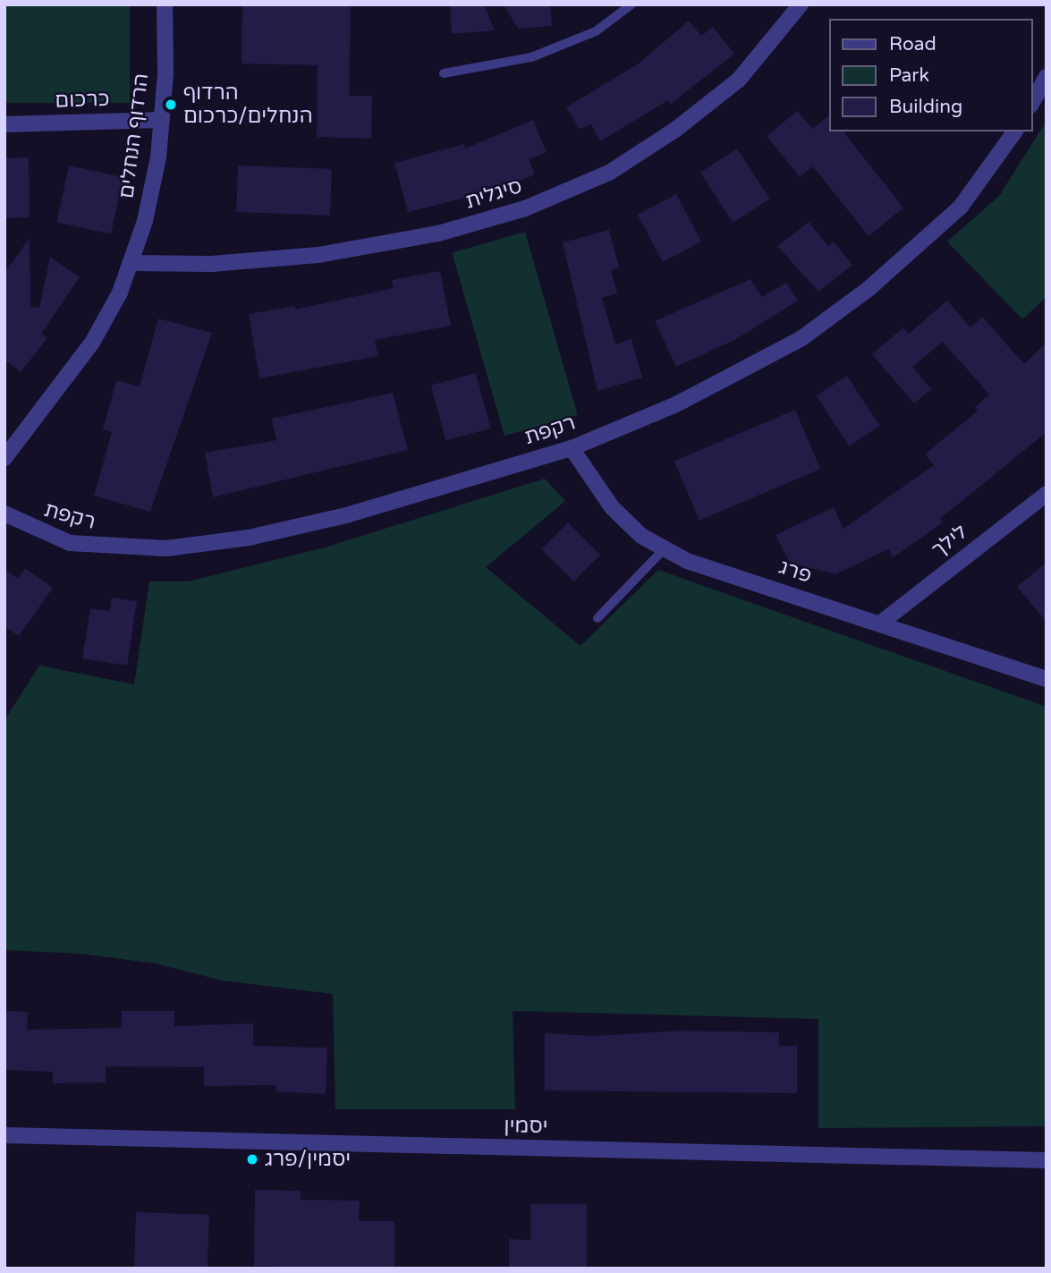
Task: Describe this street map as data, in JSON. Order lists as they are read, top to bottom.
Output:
{
  "streets": {
    "street": [
      "כרכום",
      "הרדוף הנחלים",
      "סיגלית",
      "רקפת",
      "לילך",
      "פרג",
      "יסמין"
    ]
  },
  "crossings": [
    ["כרכום", "הרדוף הנחלים"],
    ["הרדוף הנחלים", "סיגלית"],
    ["רקפת", "פרג"],
    ["לילך", "פרג"]
  ],
  "places": ["הרדוף הנחלים/כרכום", "יסמין/פרג"],
  "legend": ["Road", "Park", "Building"]
}
